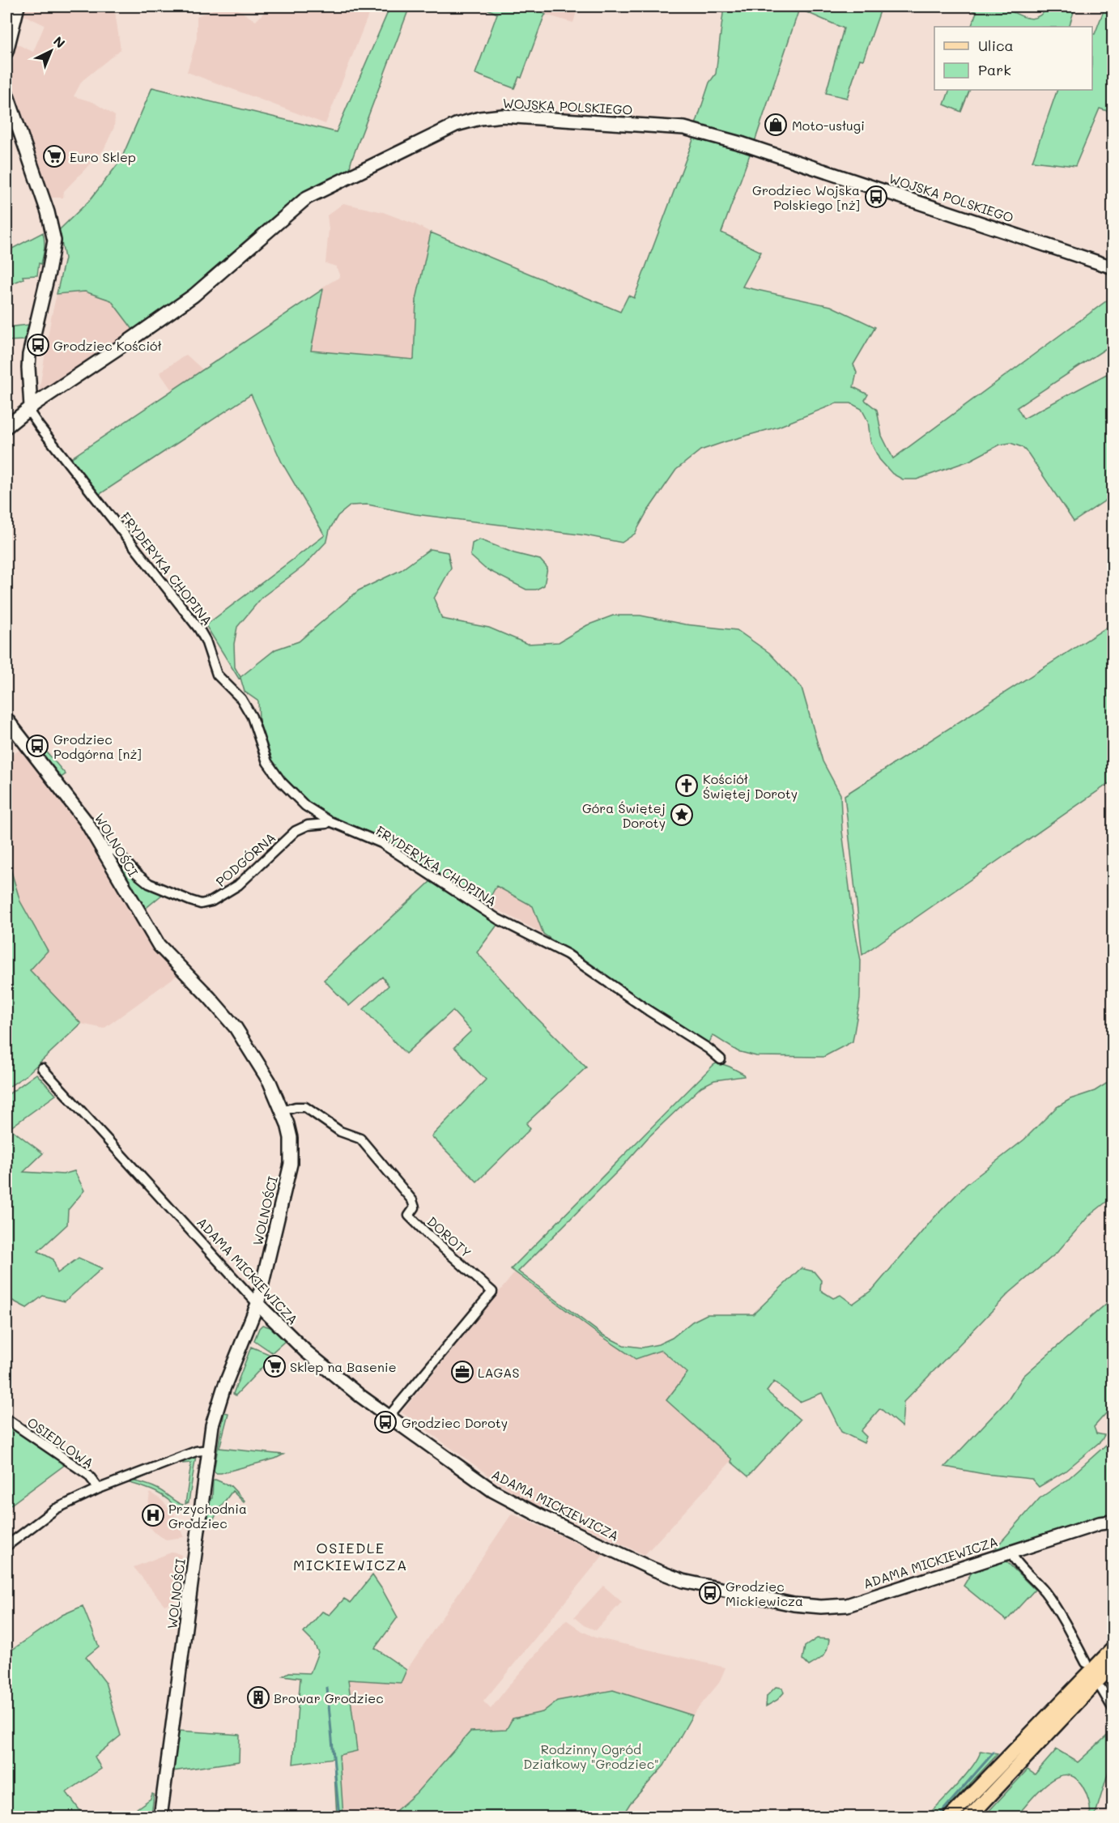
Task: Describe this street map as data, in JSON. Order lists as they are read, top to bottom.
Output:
{
  "streets": {
    "street": [
      "WOJSKA POLSKIEGO",
      "FRYDERYKA CHOPINA",
      "WOLNOŚCI",
      "PODGÓRNA",
      "DOROTY",
      "ADAMA MICKIEWICZA",
      "OSIEDLOWA"
    ]
  },
  "crossings": [
    ["WOJSKA POLSKIEGO", "FRYDERYKA CHOPINA"],
    ["FRYDERYKA CHOPINA", "PODGÓRNA"],
    ["WOLNOŚCI", "PODGÓRNA"],
    ["WOLNOŚCI", "DOROTY"],
    ["WOLNOŚCI", "ADAMA MICKIEWICZA"],
    ["DOROTY", "ADAMA MICKIEWICZA"]
  ],
  "districts": ["OSIEDLE MICKIEWICZA"],
  "parks": ["Rodzinny Ogród Działkowy \"Grodziec\""],
  "places": {
    "shop": ["Moto-usługi"],
    "supermarket": ["Euro Sklep", "Sklep na Basenie"],
    "bus stop": [
      "Grodziec Wojska Polskiego [nż]",
      "Grodziec Kościół",
      "Grodziec Podgórna [nż]",
      "Grodziec Doroty",
      "Grodziec Mickiewicza"
    ],
    "church": ["Kościół Świętej Doroty"],
    "place": ["Góra Świętej Doroty"],
    "office": ["LAGAS"],
    "hospital": ["Przychodnia Grodziec"],
    "building": ["Browar Grodziec"]
  },
  "legend": ["Ulica", "Park"],
  "north": "top right"
}
